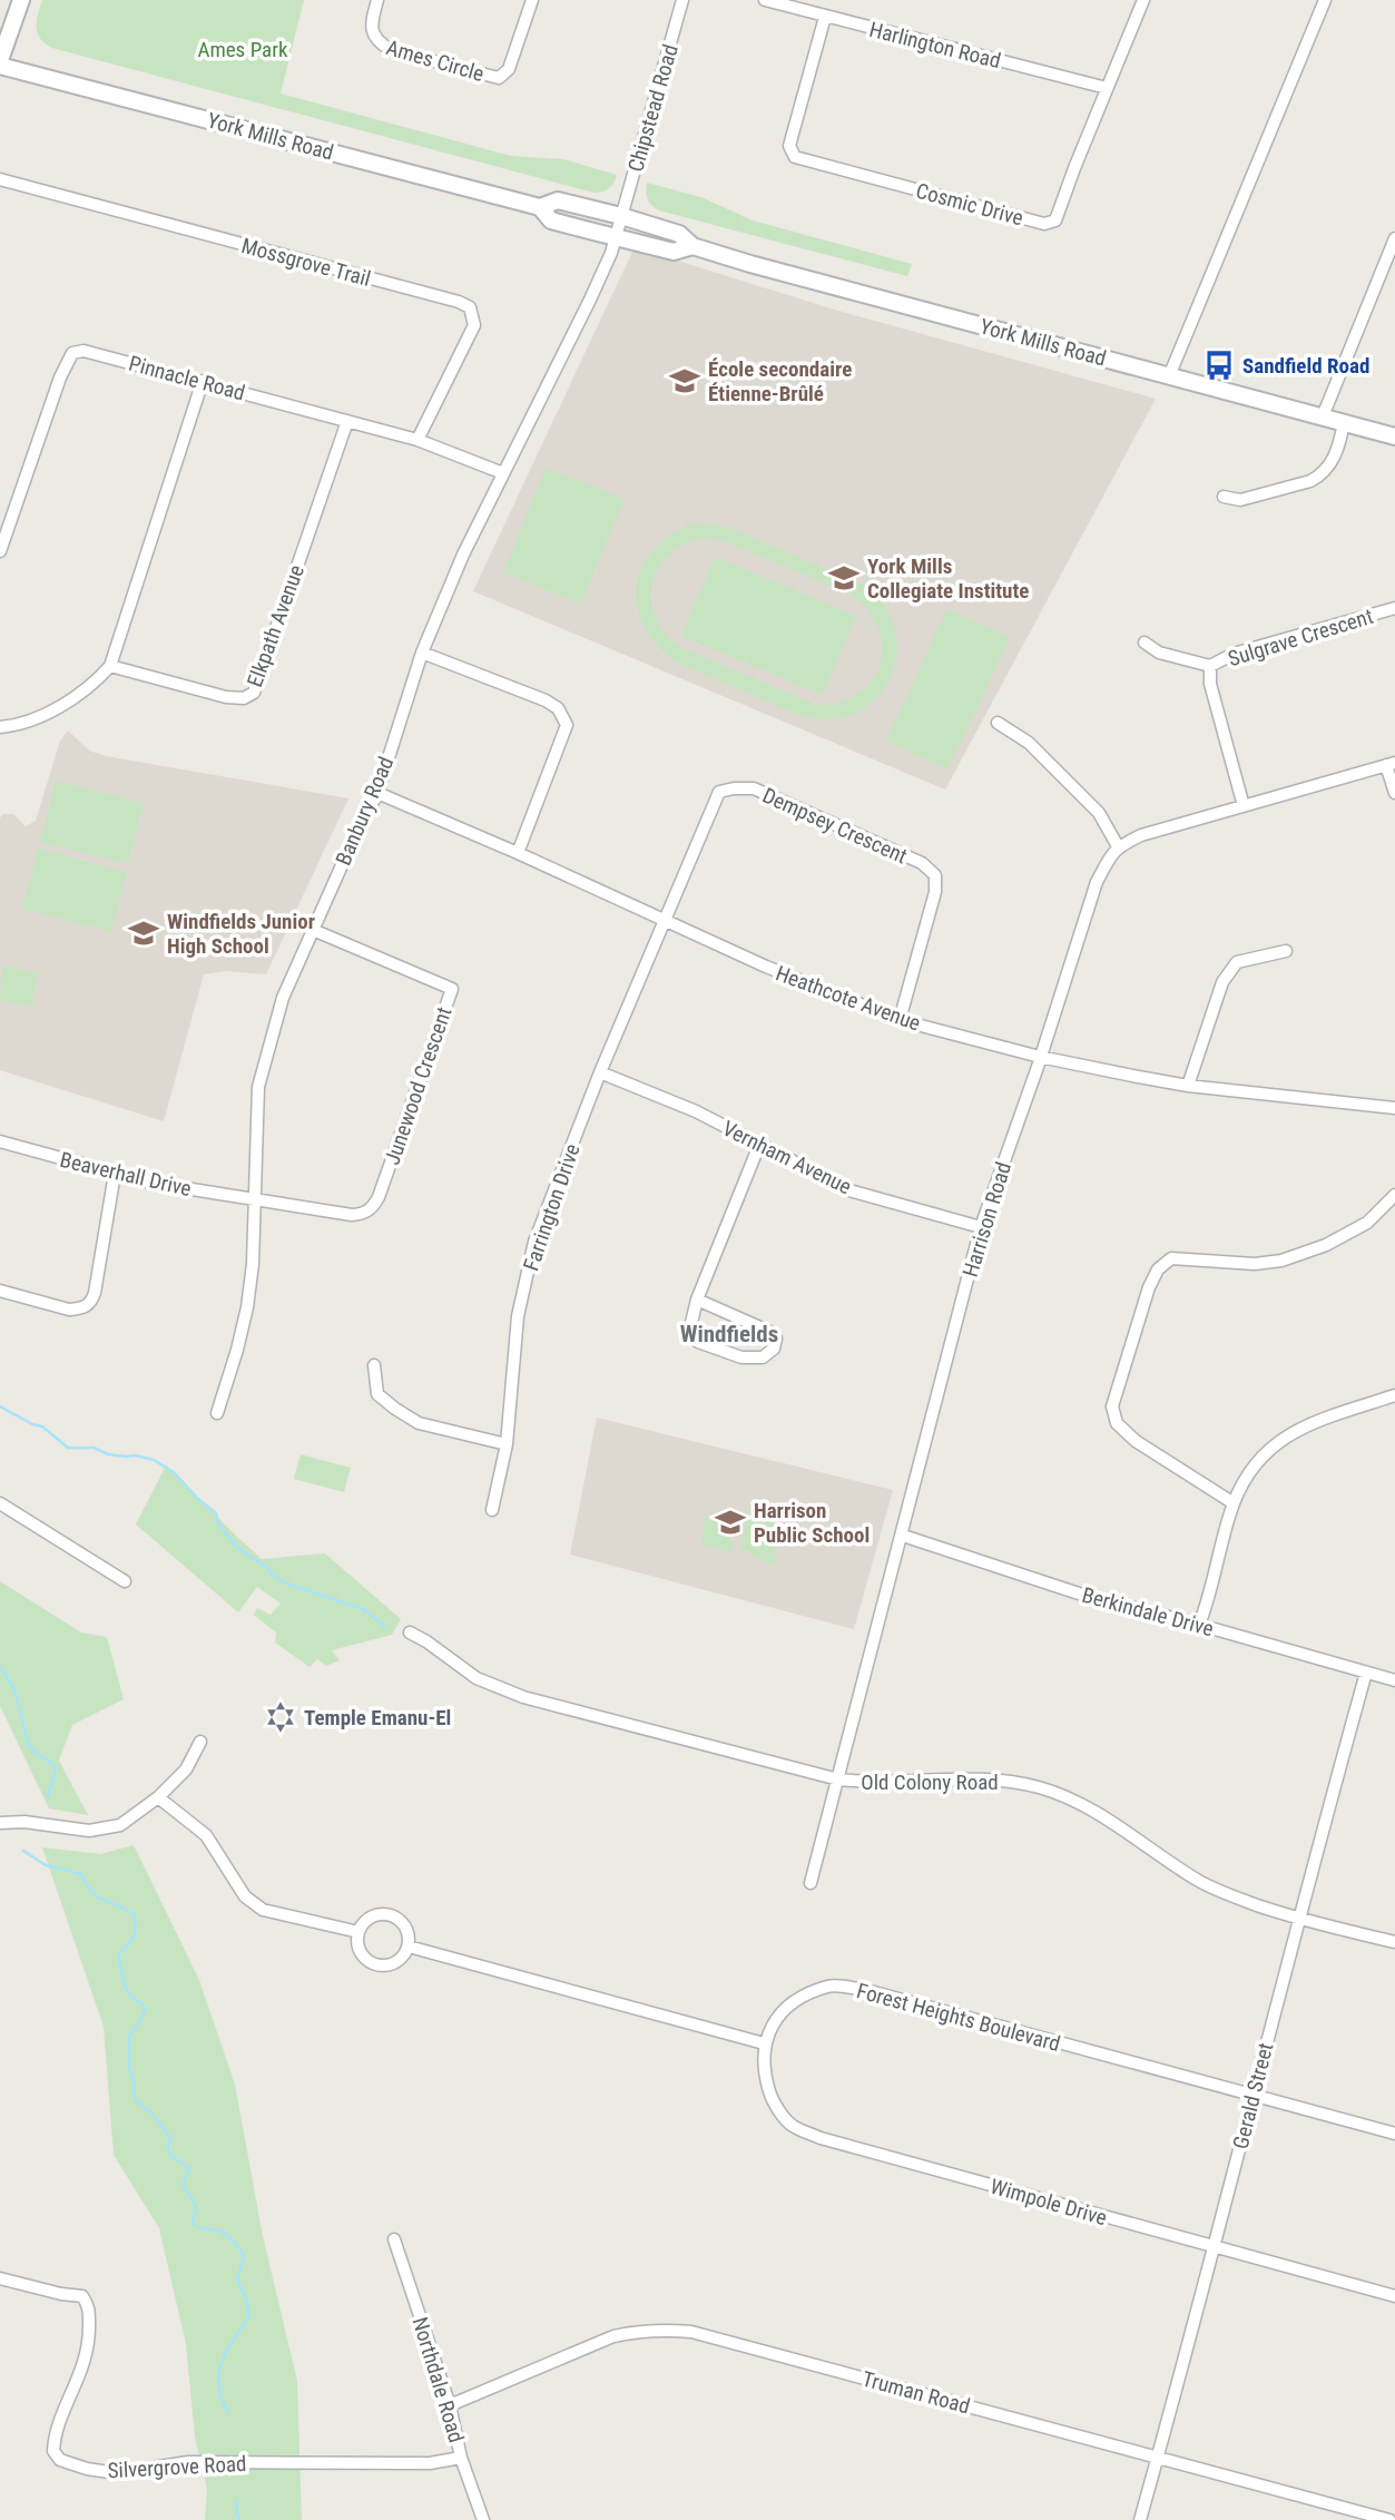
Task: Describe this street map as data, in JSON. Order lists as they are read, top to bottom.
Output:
{
  "streets": {
    "main road": ["York Mills Road"],
    "street": [
      "Harlington Road",
      "Ames Circle",
      "Chipstead Road",
      "Cosmic Drive",
      "Mossgrove Trail",
      "Pinnacle Road",
      "Elkpath Avenue",
      "Sulgrave Crescent",
      "Banbury Road",
      "Dempsey Crescent",
      "Heathcote Avenue",
      "Junewood Crescent",
      "Vernham Avenue",
      "Beaverhall Drive",
      "Farrington Drive",
      "Harrison Road",
      "Berkindale Drive",
      "Old Colony Road",
      "Forest Heights Boulevard",
      "Gerald Street",
      "Wimpole Drive",
      "Northdale Road",
      "Truman Road",
      "Silvergrove Road"
    ]
  },
  "crossings": [
    ["Harlington Road", "Cosmic Drive"],
    ["Chipstead Road", "York Mills Road"],
    ["Chipstead Road", "Banbury Road"],
    ["York Mills Road", "Banbury Road"],
    ["Mossgrove Trail", "Pinnacle Road"],
    ["Pinnacle Road", "Elkpath Avenue"],
    ["Pinnacle Road", "Banbury Road"],
    ["Banbury Road", "Heathcote Avenue"],
    ["Banbury Road", "Junewood Crescent"],
    ["Banbury Road", "Beaverhall Drive"],
    ["Dempsey Crescent", "Heathcote Avenue"],
    ["Dempsey Crescent", "Farrington Drive"],
    ["Heathcote Avenue", "Farrington Drive"],
    ["Heathcote Avenue", "Harrison Road"],
    ["Junewood Crescent", "Beaverhall Drive"],
    ["Vernham Avenue", "Farrington Drive"],
    ["Vernham Avenue", "Harrison Road"],
    ["Harrison Road", "Berkindale Drive"],
    ["Harrison Road", "Old Colony Road"],
    ["Berkindale Drive", "Gerald Street"],
    ["Old Colony Road", "Gerald Street"],
    ["Forest Heights Boulevard", "Gerald Street"],
    ["Forest Heights Boulevard", "Wimpole Drive"],
    ["Gerald Street", "Wimpole Drive"],
    ["Gerald Street", "Truman Road"],
    ["Northdale Road", "Truman Road"],
    ["Northdale Road", "Silvergrove Road"]
  ],
  "districts": ["Windfields"],
  "parks": ["Ames Park"],
  "places": {
    "bus stop": ["Sandfield Road"],
    "school or university": [
      "École secondaire Étienne-Brûlé",
      "York Mills Collegiate Institute",
      "Windfields Junior High School",
      "Harrison Public School"
    ],
    "synagogue": ["Temple Emanu-El"]
  }
}
